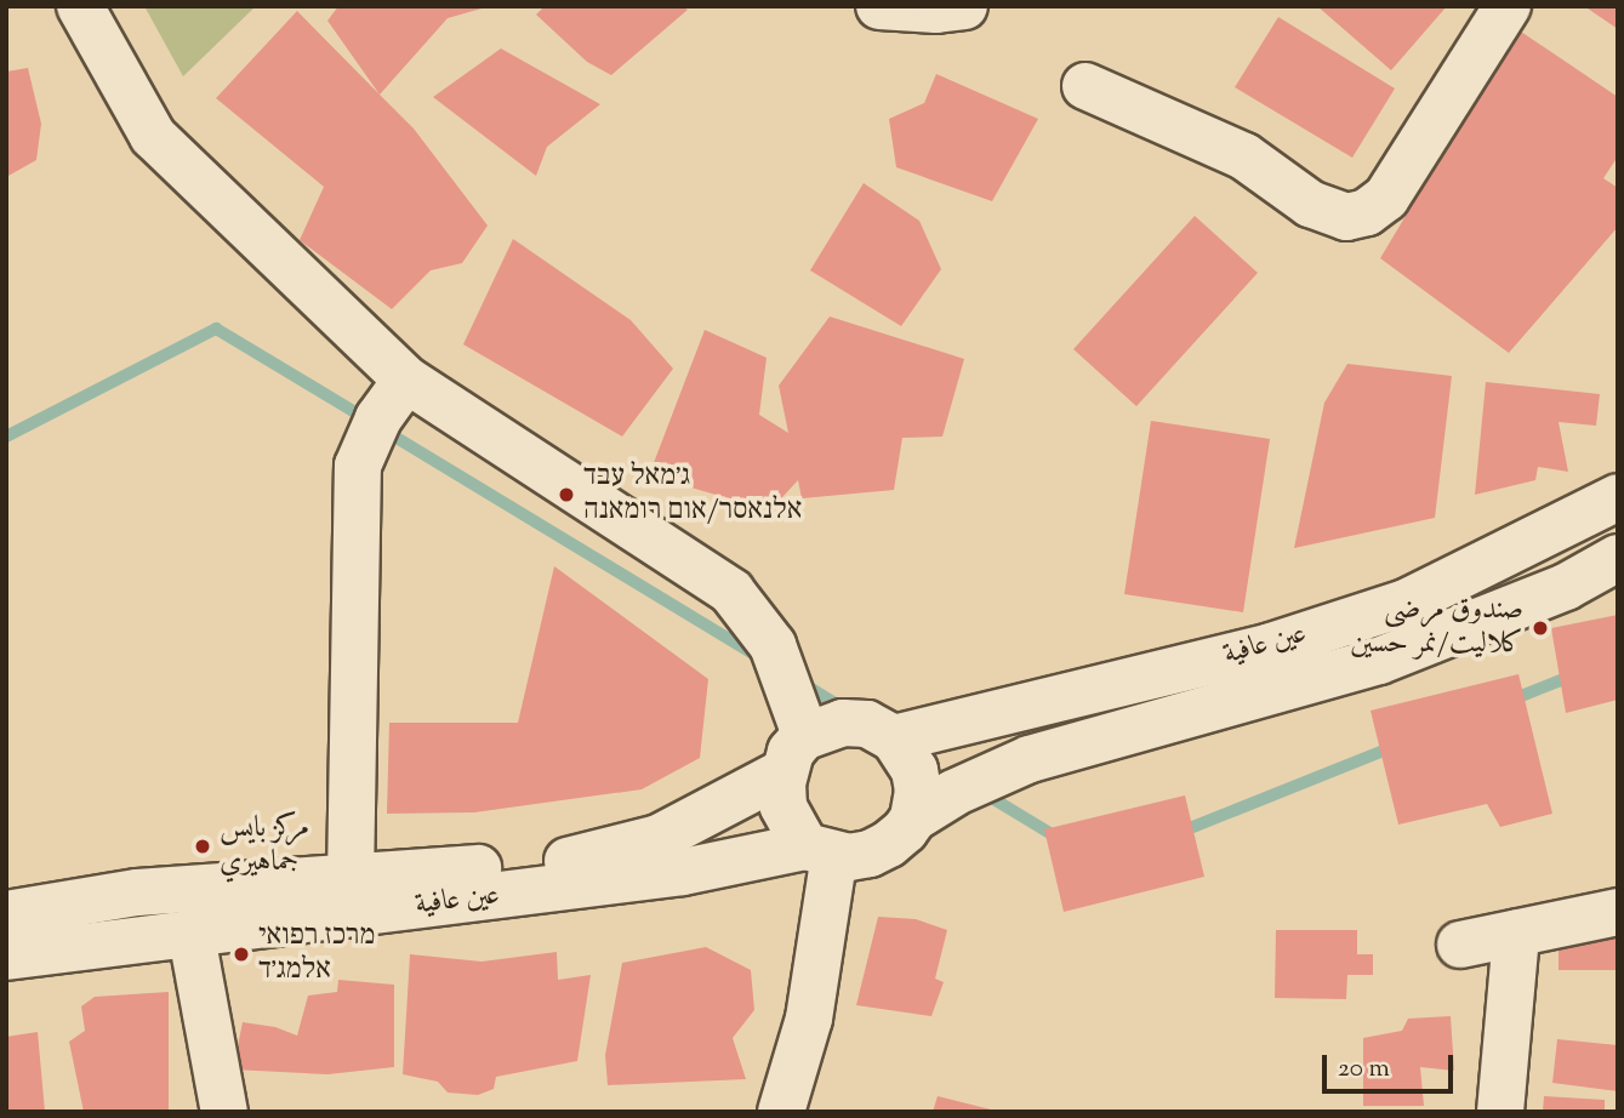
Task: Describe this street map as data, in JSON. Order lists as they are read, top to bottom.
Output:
{
  "streets": {
    "main road": ["عين عافية"]
  },
  "places": [
    "ג׳מאל עבד אלנאסר/אום רומאנה",
    "صندوق مرضى كلاليت/نمر حسين",
    "مركز بايس جماهيري",
    "מרכז רפואי אלמג׳ד"
  ],
  "scale_bar": "20 m"
}
